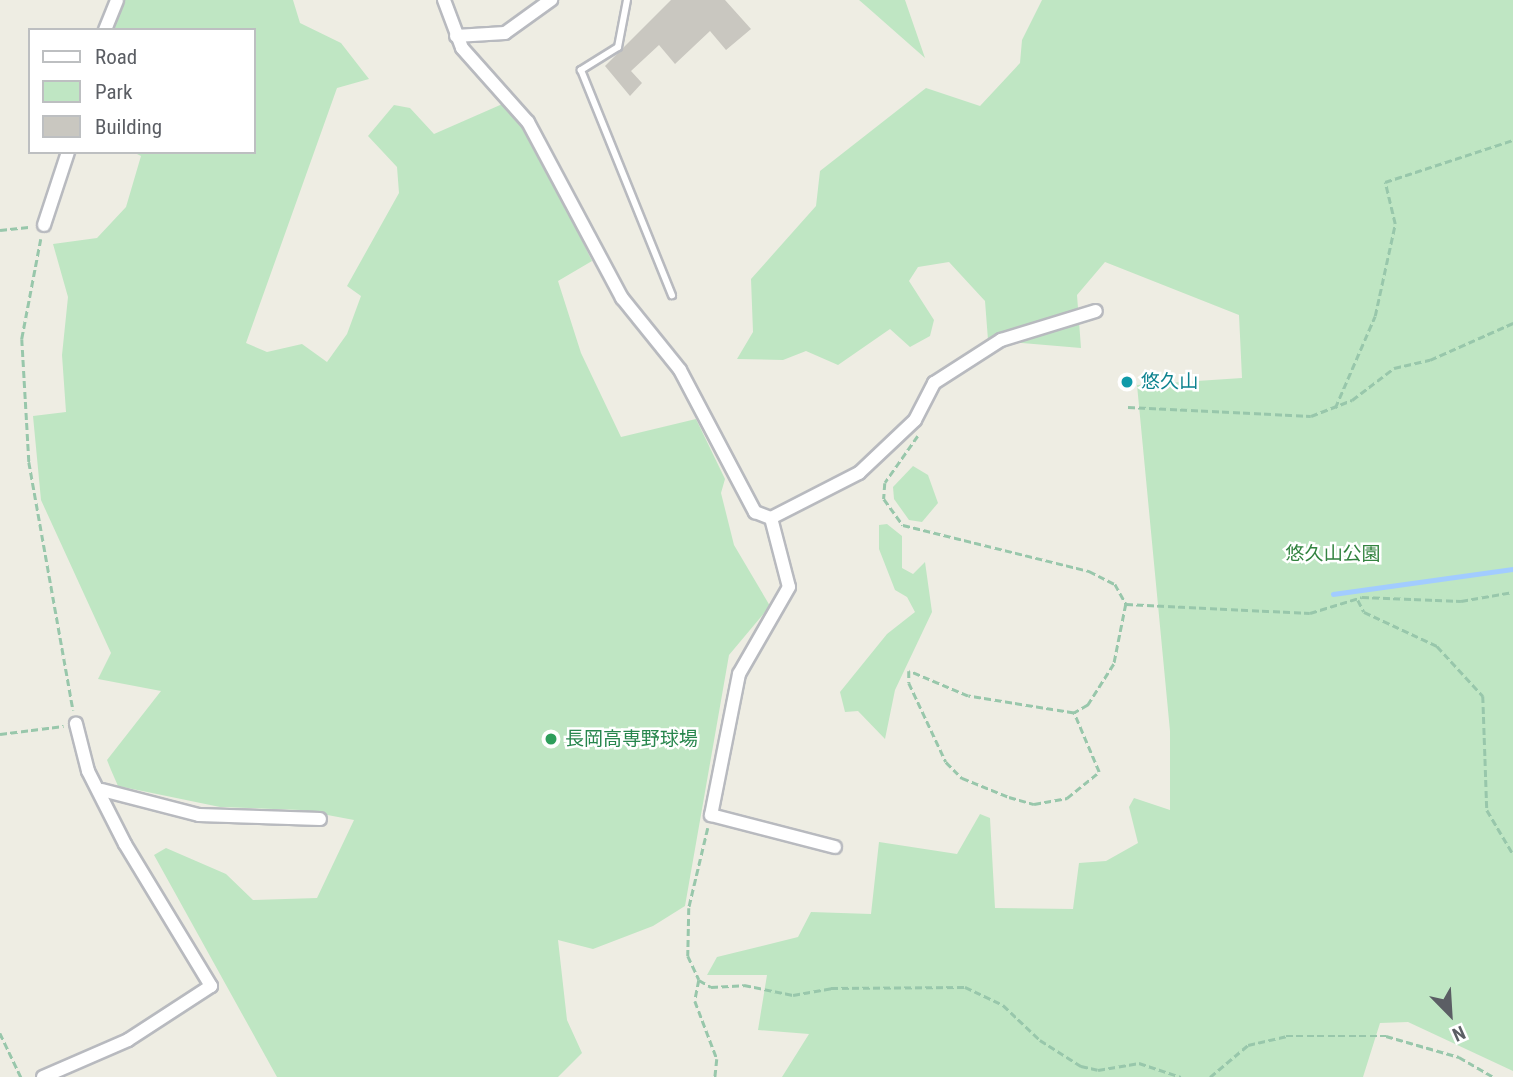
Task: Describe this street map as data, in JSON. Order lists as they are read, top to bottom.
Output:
{
  "parks": ["悠久山公園"],
  "places": ["悠久山", "長岡高専野球場"],
  "legend": ["Road", "Park", "Building"],
  "north": "bottom right"
}
